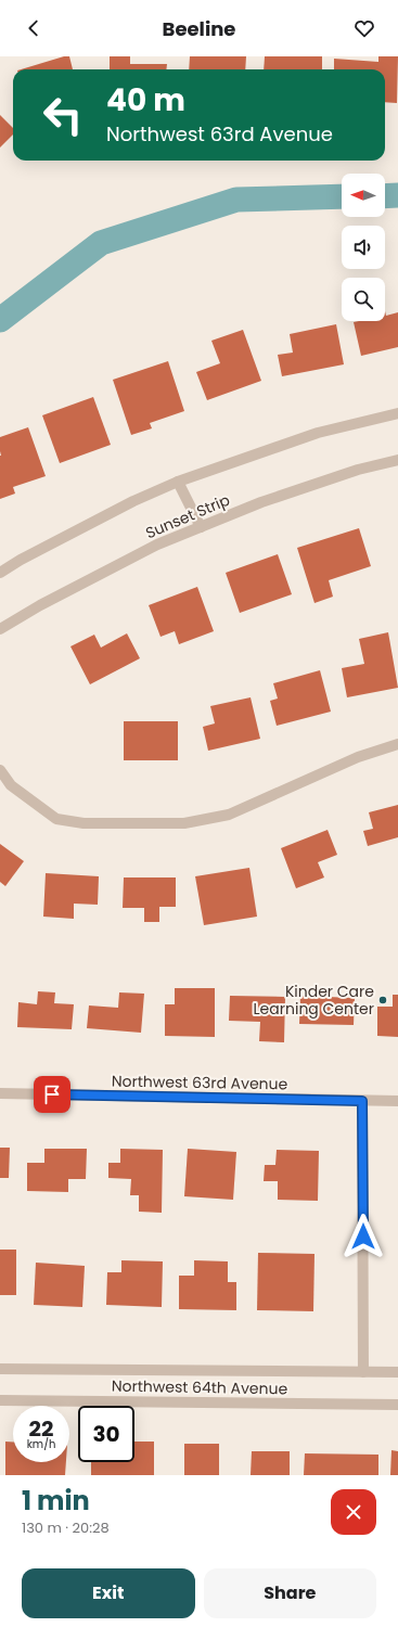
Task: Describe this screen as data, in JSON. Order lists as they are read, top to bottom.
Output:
{
  "streets": {
    "street": ["Sunset Strip", "Northwest 63rd Avenue", "Northwest 64th Avenue"]
  },
  "places": ["Kinder Care Learning Center"],
  "north": "left",
  "page": {
    "header": "Beeline",
    "turn": ["40 m", "Northwest 63rd Avenue"],
    "speed": "22 km/h",
    "limit": "30",
    "heading": ["1 min", "130 m · 20:28"],
    "buttons": ["Exit", "Share"]
  }
}
